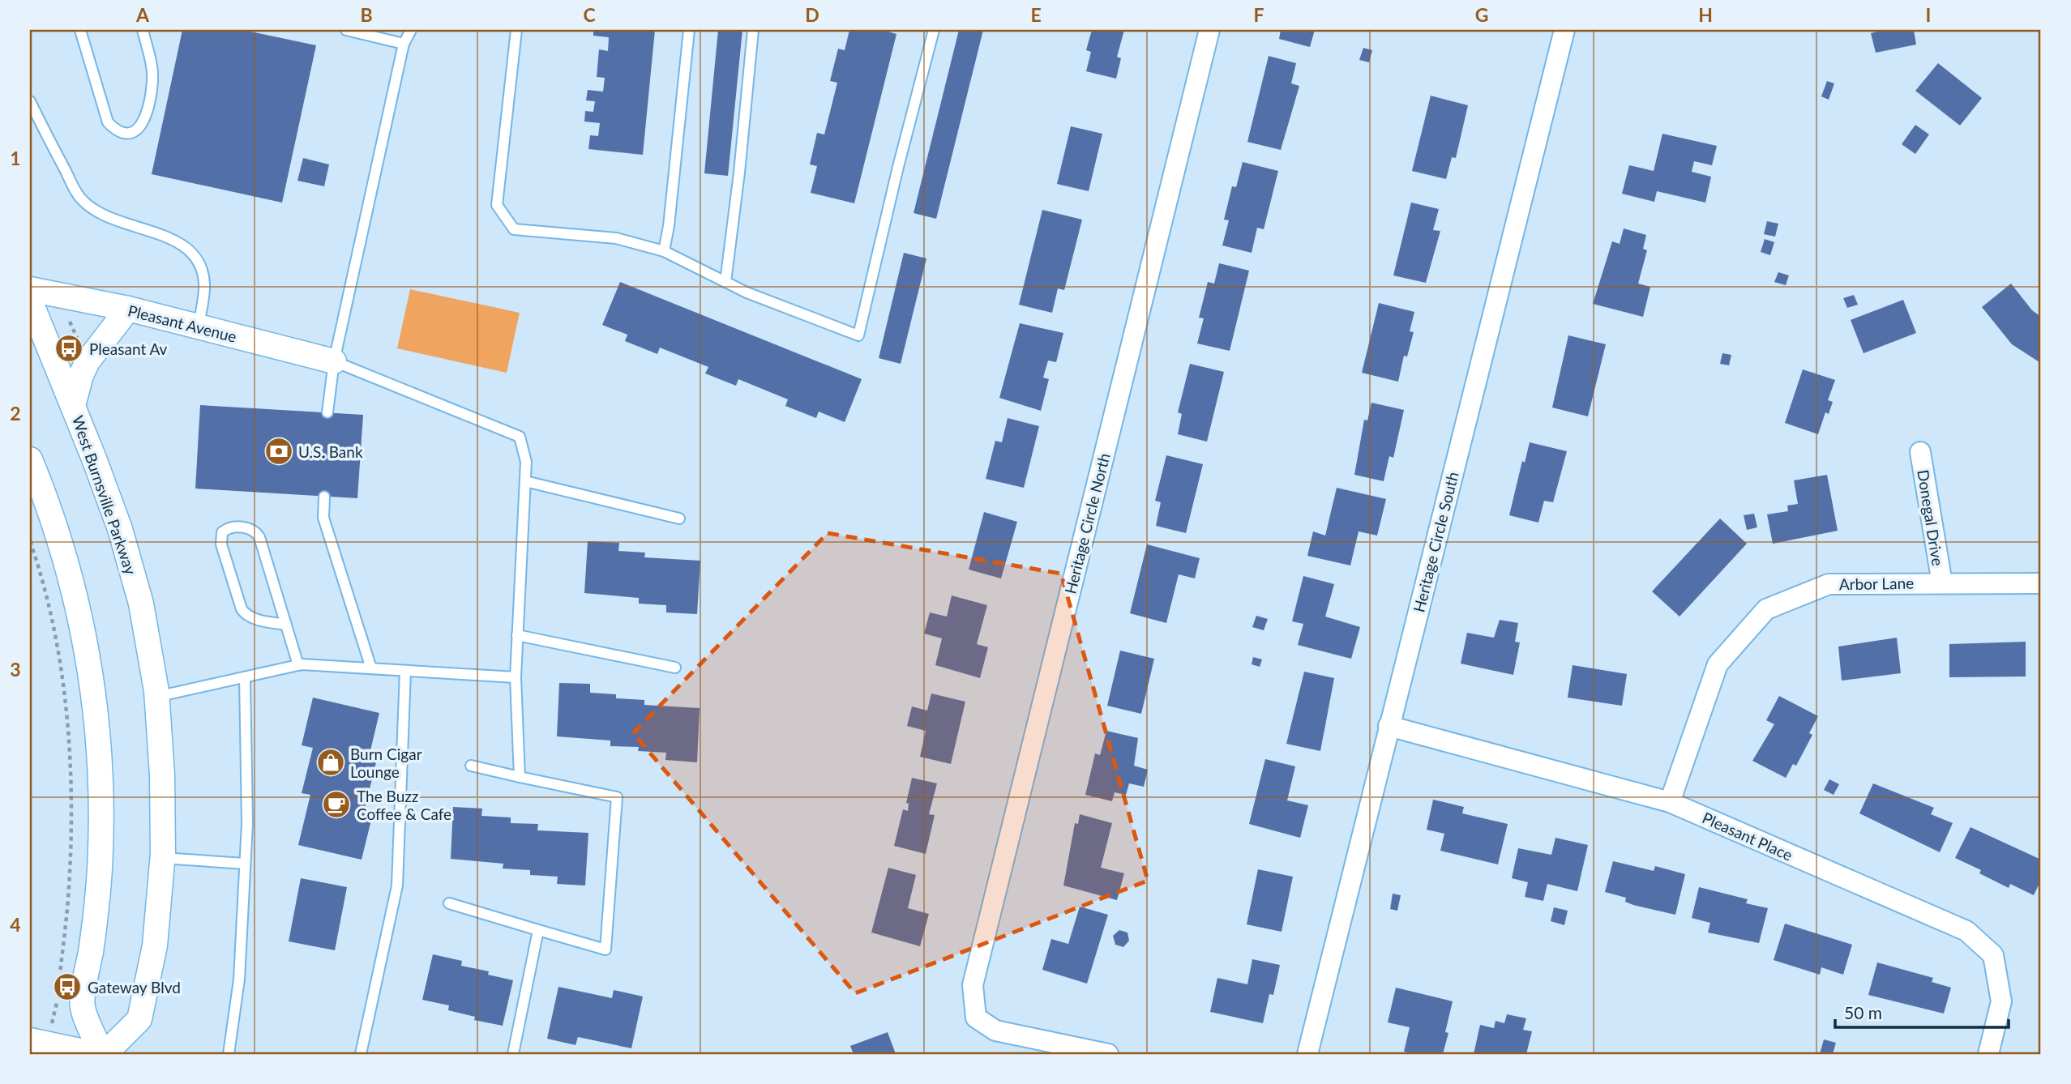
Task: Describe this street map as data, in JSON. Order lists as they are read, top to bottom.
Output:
{
  "streets": {
    "street": [
      "Pleasant Avenue",
      "West Burnsville Parkway",
      "Donegal Drive",
      "Heritage Circle North",
      "Heritage Circle South",
      "Arbor Lane",
      "Pleasant Place"
    ]
  },
  "crossings": [
    ["Donegal Drive", "Arbor Lane"],
    ["Heritage Circle South", "Pleasant Place"],
    ["Arbor Lane", "Pleasant Place"]
  ],
  "places": {
    "bus stop": ["Pleasant Av", "Gateway Blvd"],
    "bank": ["U.S. Bank"],
    "shop": ["Burn Cigar Lounge"],
    "cafe": ["The Buzz Coffee & Cafe"]
  },
  "scale_bar": "50 m",
  "grid": {
    "columns": [
      "A",
      "B",
      "C",
      "D",
      "E",
      "F",
      "G",
      "H",
      "I"
    ],
    "rows": [
      "1",
      "2",
      "3",
      "4"
    ]
  }
}
